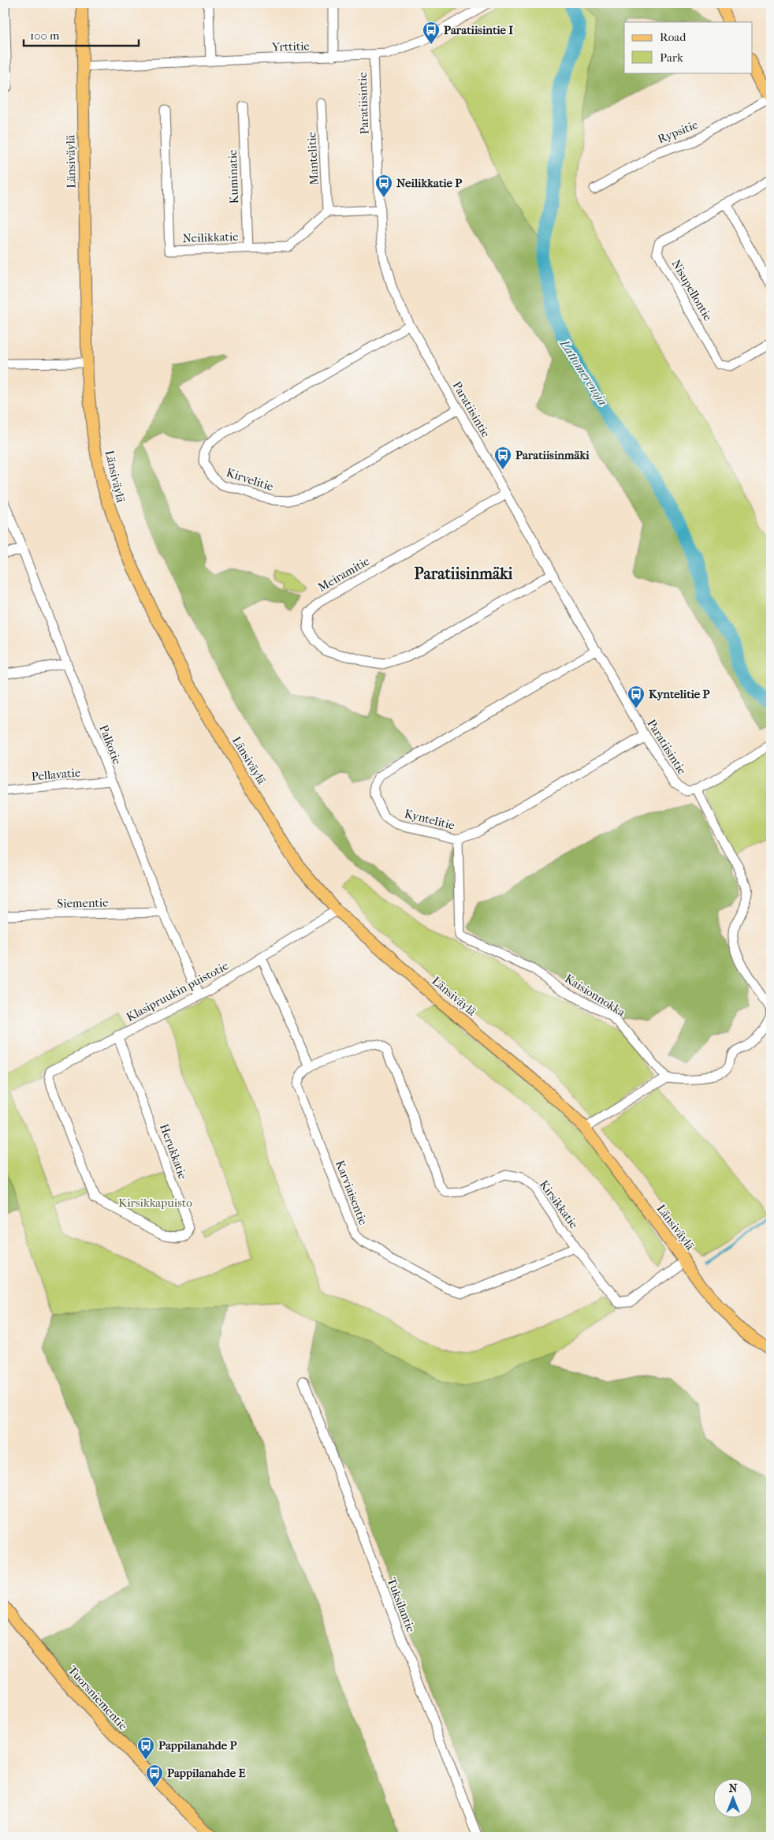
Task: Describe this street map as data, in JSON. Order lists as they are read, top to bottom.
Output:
{
  "streets": {
    "main road": ["Länsiväylä", "Tuorsniementie"],
    "street": [
      "Yrttitie",
      "Paratiisintie",
      "Rypsitie",
      "Mantelitie",
      "Kuminatie",
      "Neilikkatie",
      "Nisupellontie",
      "Kirvelitie",
      "Meiramitie",
      "Palkotie",
      "Pellavatie",
      "Kyntelitie",
      "Siementie",
      "Klasipruukin puistotie",
      "Kaisionnokka",
      "Herukkatie",
      "Karviaisentie",
      "Kirsikkatie",
      "Tuksilantie"
    ]
  },
  "crossings": [
    ["Yrttitie", "Paratiisintie"],
    ["Yrttitie", "Länsiväylä"],
    ["Paratiisintie", "Kirvelitie"],
    ["Paratiisintie", "Meiramitie"],
    ["Paratiisintie", "Kyntelitie"],
    ["Mantelitie", "Neilikkatie"],
    ["Länsiväylä", "Klasipruukin puistotie"],
    ["Länsiväylä", "Kirsikkatie"],
    ["Kuminatie", "Neilikkatie"],
    ["Palkotie", "Pellavatie"],
    ["Palkotie", "Siementie"],
    ["Palkotie", "Klasipruukin puistotie"],
    ["Kyntelitie", "Kaisionnokka"],
    ["Klasipruukin puistotie", "Herukkatie"],
    ["Karviaisentie", "Kirsikkatie"]
  ],
  "districts": ["Paratiisinmäki"],
  "water": ["Lattomerenoja"],
  "parks": ["Kirsikkapuisto"],
  "places": {
    "bus stop": [
      "Paratiisintie I",
      "Neilikkatie P",
      "Paratiisinmäki",
      "Kyntelitie P",
      "Pappilanahde P",
      "Pappilanahde E"
    ]
  },
  "legend": ["Road", "Park"],
  "scale_bar": "100 m",
  "north": "top"
}
